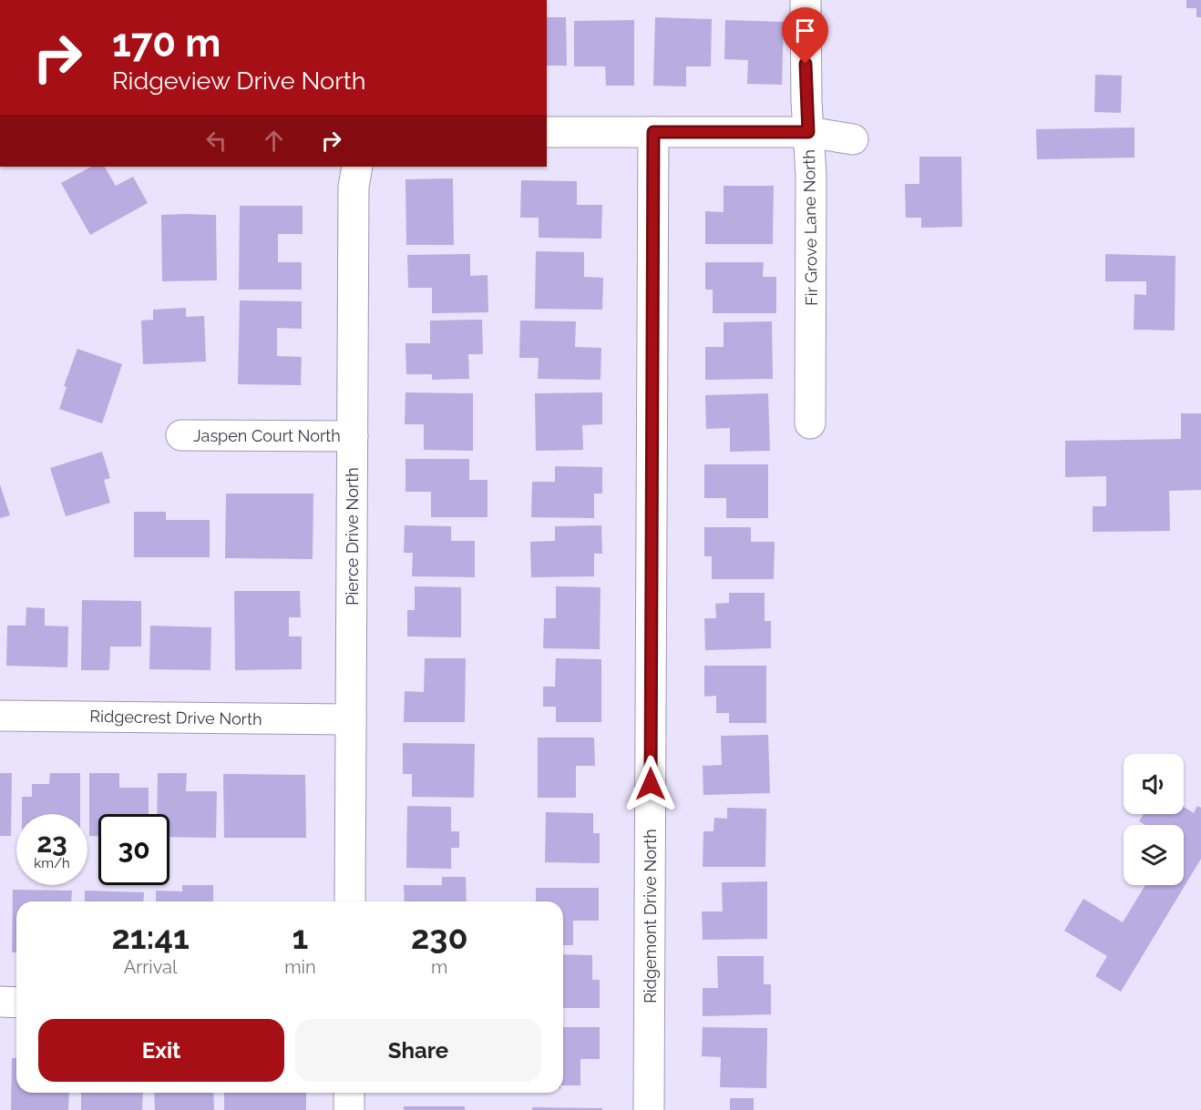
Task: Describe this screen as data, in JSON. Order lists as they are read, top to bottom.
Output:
{
  "streets": {
    "street": [
      "Fir Grove Lane North",
      "Jaspen Court North",
      "Pierce Drive North",
      "Ridgecrest Drive North",
      "Ridgemont Drive North"
    ]
  },
  "crossings": [
    ["Jaspen Court North", "Pierce Drive North"],
    ["Pierce Drive North", "Ridgecrest Drive North"]
  ],
  "page": {
    "turn": ["170 m", "Ridgeview Drive North"],
    "speed": "23 km/h",
    "limit": "30",
    "eta": [
      "21:41",
      "Arrival",
      "1",
      "min",
      "230",
      "m"
    ],
    "buttons": ["Exit", "Share"]
  }
}
